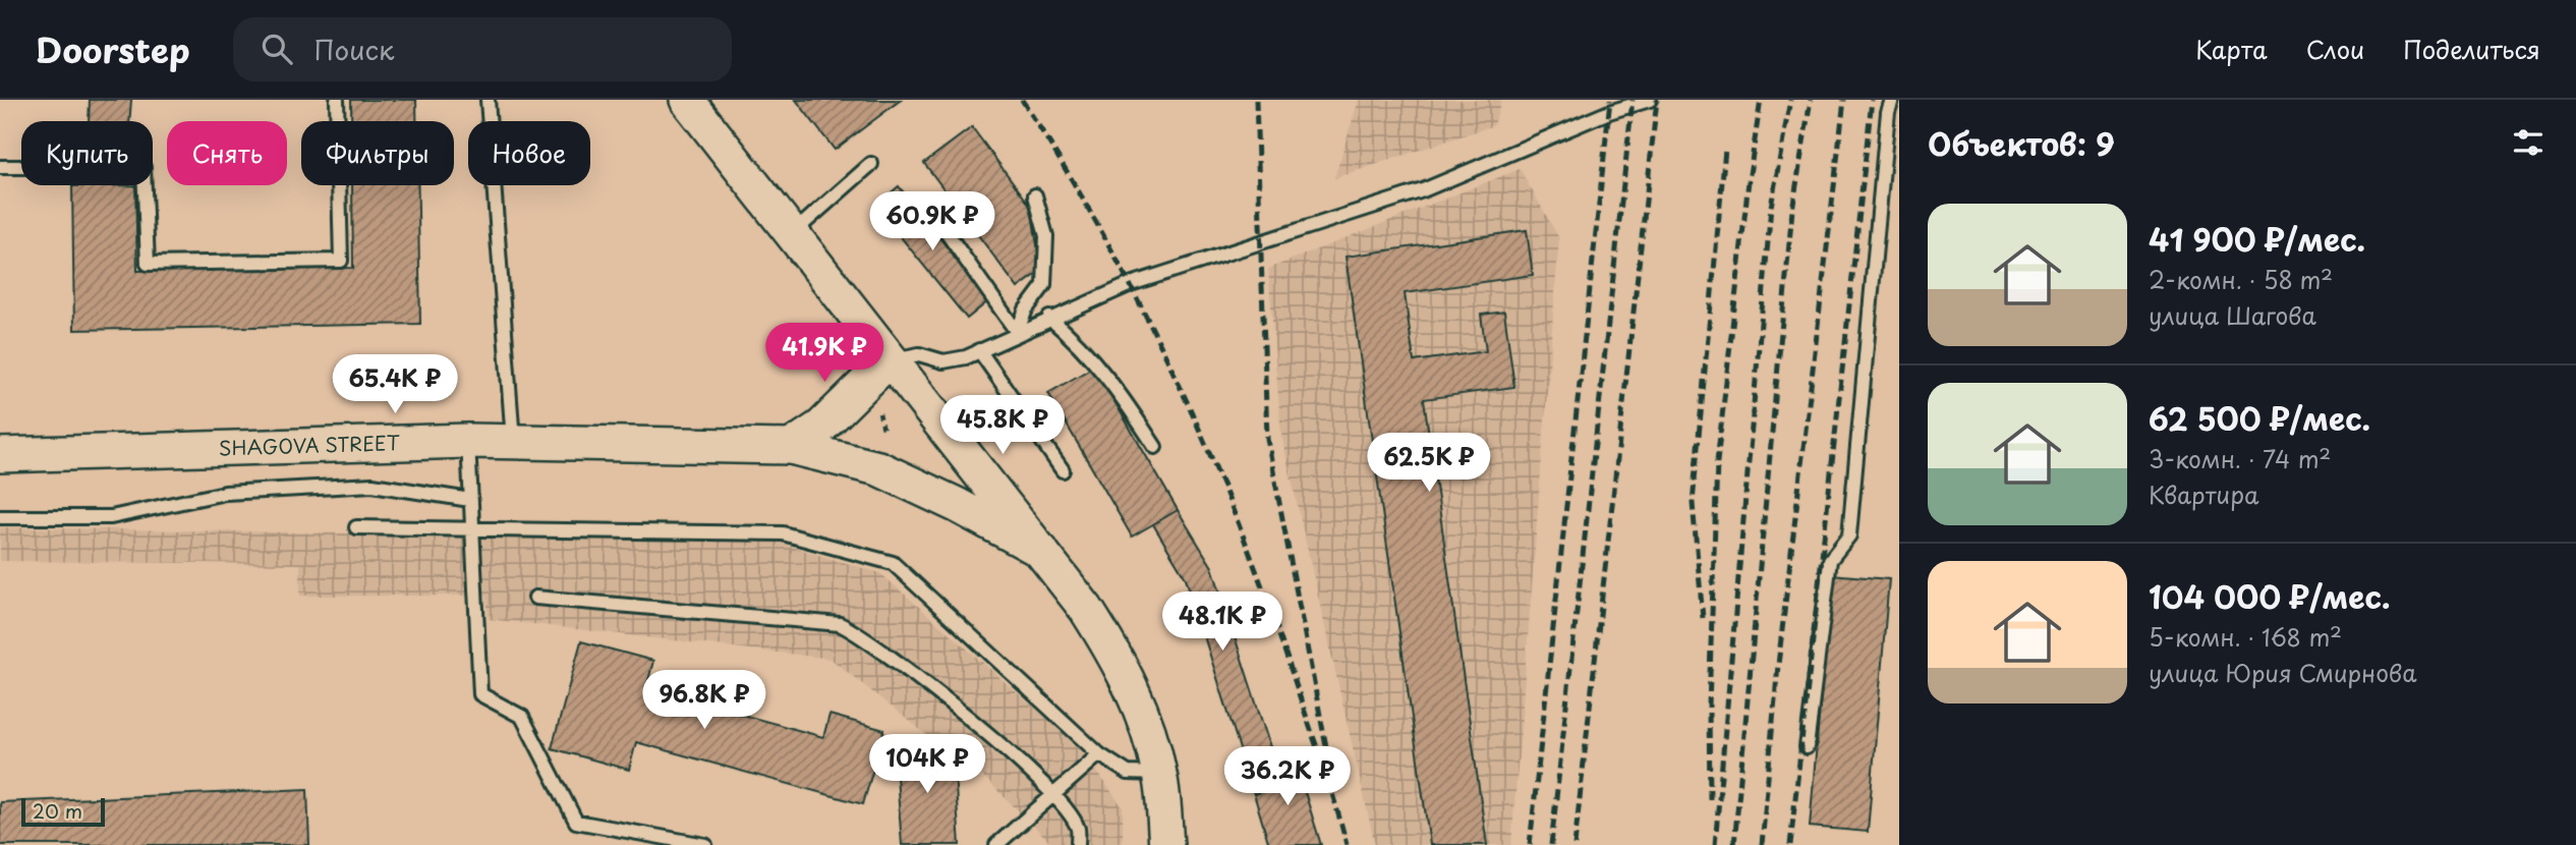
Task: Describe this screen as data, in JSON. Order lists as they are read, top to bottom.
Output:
{
  "streets": {
    "main road": ["SHAGOVA STREET"]
  },
  "scale_bar": "20 m",
  "page": {
    "header": "Doorstep",
    "search": "Поиск",
    "nav": ["Карта", "Слои", "Поделиться"],
    "heading": "Объектов: 9",
    "chip": [
      "Купить",
      "Снять",
      "Фильтры",
      "Новое"
    ],
    "list": [
      {
        "name": "41 900 ₽/мес.",
        "note": "2-комн. · 58 m² · улица Шагова"
      },
      {
        "name": "62 500 ₽/мес.",
        "note": "3-комн. · 74 m² · Квартира"
      },
      {
        "name": "104 000 ₽/мес.",
        "note": "5-комн. · 168 m² · улица Юрия Смирнова"
      }
    ],
    "price": [
      "60.9K ₽",
      "41.9K ₽",
      "65.4K ₽",
      "45.8K ₽",
      "62.5K ₽",
      "48.1K ₽",
      "96.8K ₽",
      "104K ₽",
      "36.2K ₽"
    ],
    "scale": "20 m"
  }
}
